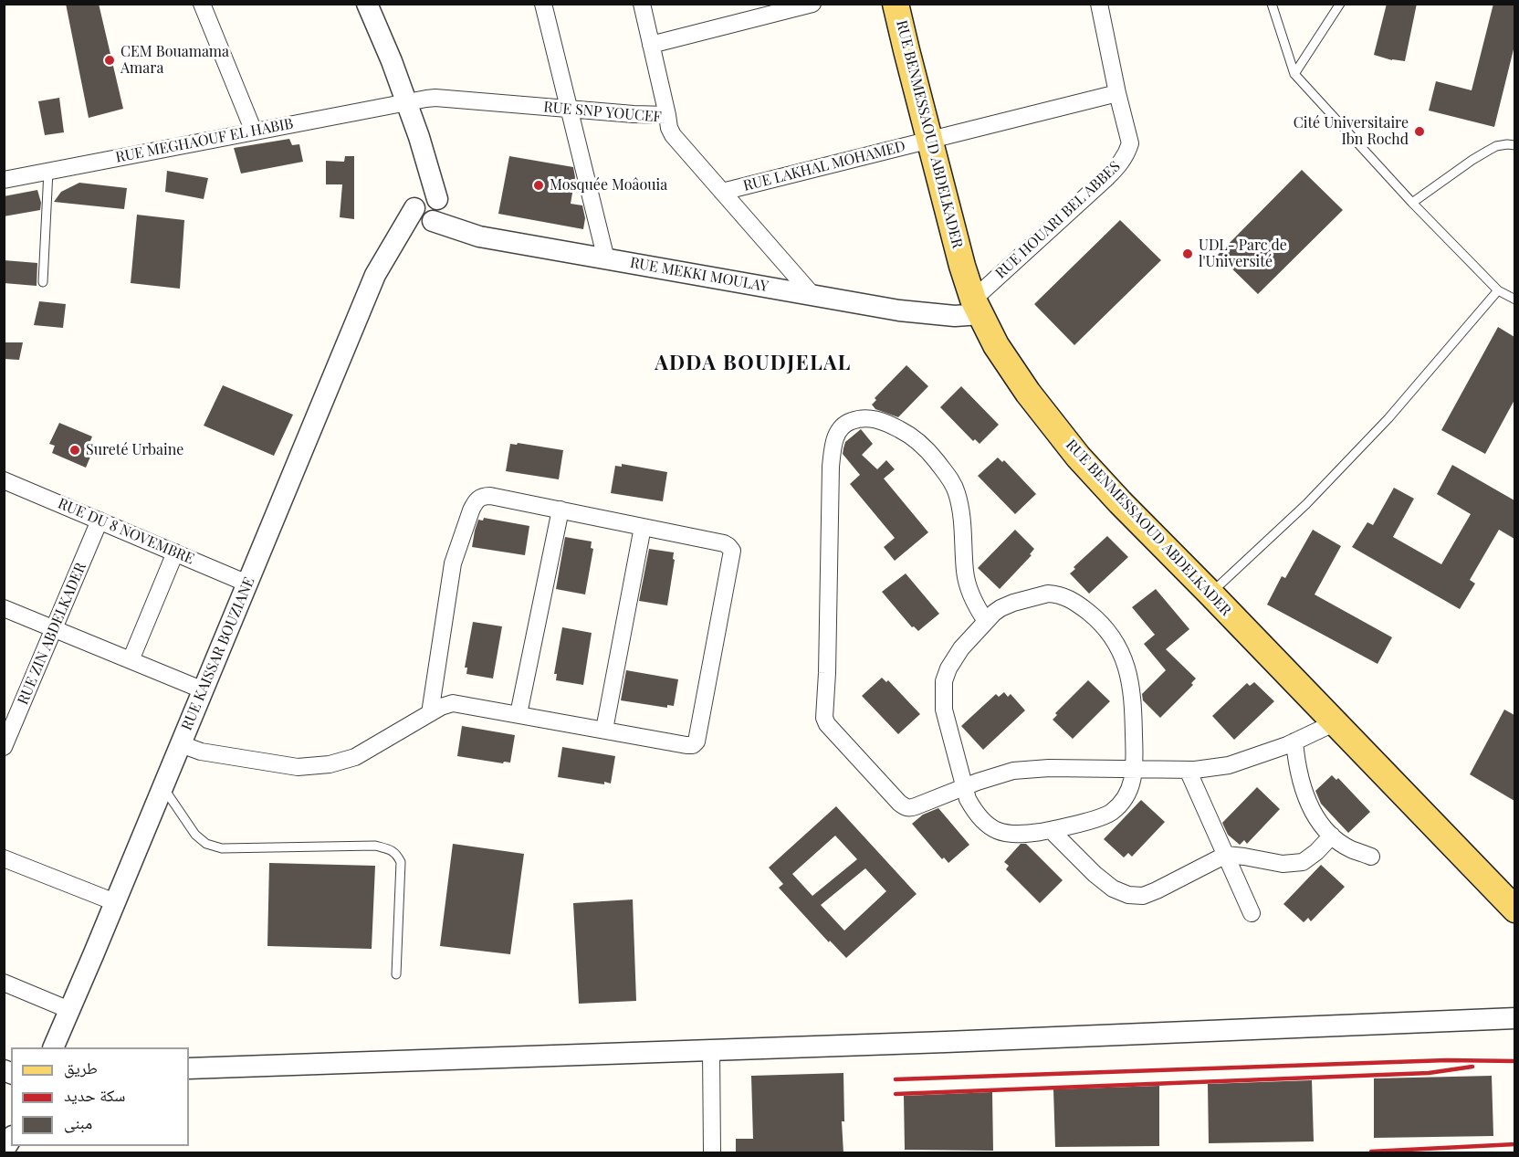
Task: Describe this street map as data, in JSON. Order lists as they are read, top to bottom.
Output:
{
  "streets": {
    "main road": ["RUE BENMESSAOUD ABDELKADER"],
    "street": [
      "RUE SNP YOUCEF",
      "RUE MEGHAOUF EL HABIB",
      "RUE LAKHAL MOHAMED",
      "RUE HOUARI BEL ABBES",
      "RUE MEKKI MOULAY",
      "RUE DU 8 NOVEMBRE",
      "RUE ZIN ABDELKADER",
      "RUE KAISSAR BOUZIANE"
    ]
  },
  "crossings": [
    ["RUE SNP YOUCEF", "RUE MEGHAOUF EL HABIB"],
    ["RUE SNP YOUCEF", "RUE LAKHAL MOHAMED"],
    ["RUE SNP YOUCEF", "RUE MEKKI MOULAY"],
    ["RUE BENMESSAOUD ABDELKADER", "RUE LAKHAL MOHAMED"],
    ["RUE BENMESSAOUD ABDELKADER", "RUE HOUARI BEL ABBES"],
    ["RUE BENMESSAOUD ABDELKADER", "RUE MEKKI MOULAY"],
    ["RUE LAKHAL MOHAMED", "RUE HOUARI BEL ABBES"],
    ["RUE HOUARI BEL ABBES", "RUE MEKKI MOULAY"],
    ["RUE MEKKI MOULAY", "RUE KAISSAR BOUZIANE"],
    ["RUE DU 8 NOVEMBRE", "RUE ZIN ABDELKADER"],
    ["RUE DU 8 NOVEMBRE", "RUE KAISSAR BOUZIANE"]
  ],
  "districts": ["ADDA BOUDJELAL"],
  "places": [
    "CEM Bouamama Amara",
    "Cité Universitaire Ibn Rochd",
    "Mosquée Moâouia",
    "UDL- Parc de l'Université",
    "Sureté Urbaine"
  ],
  "legend": ["طريق", "سكة حديد", "مبنى"]
}
